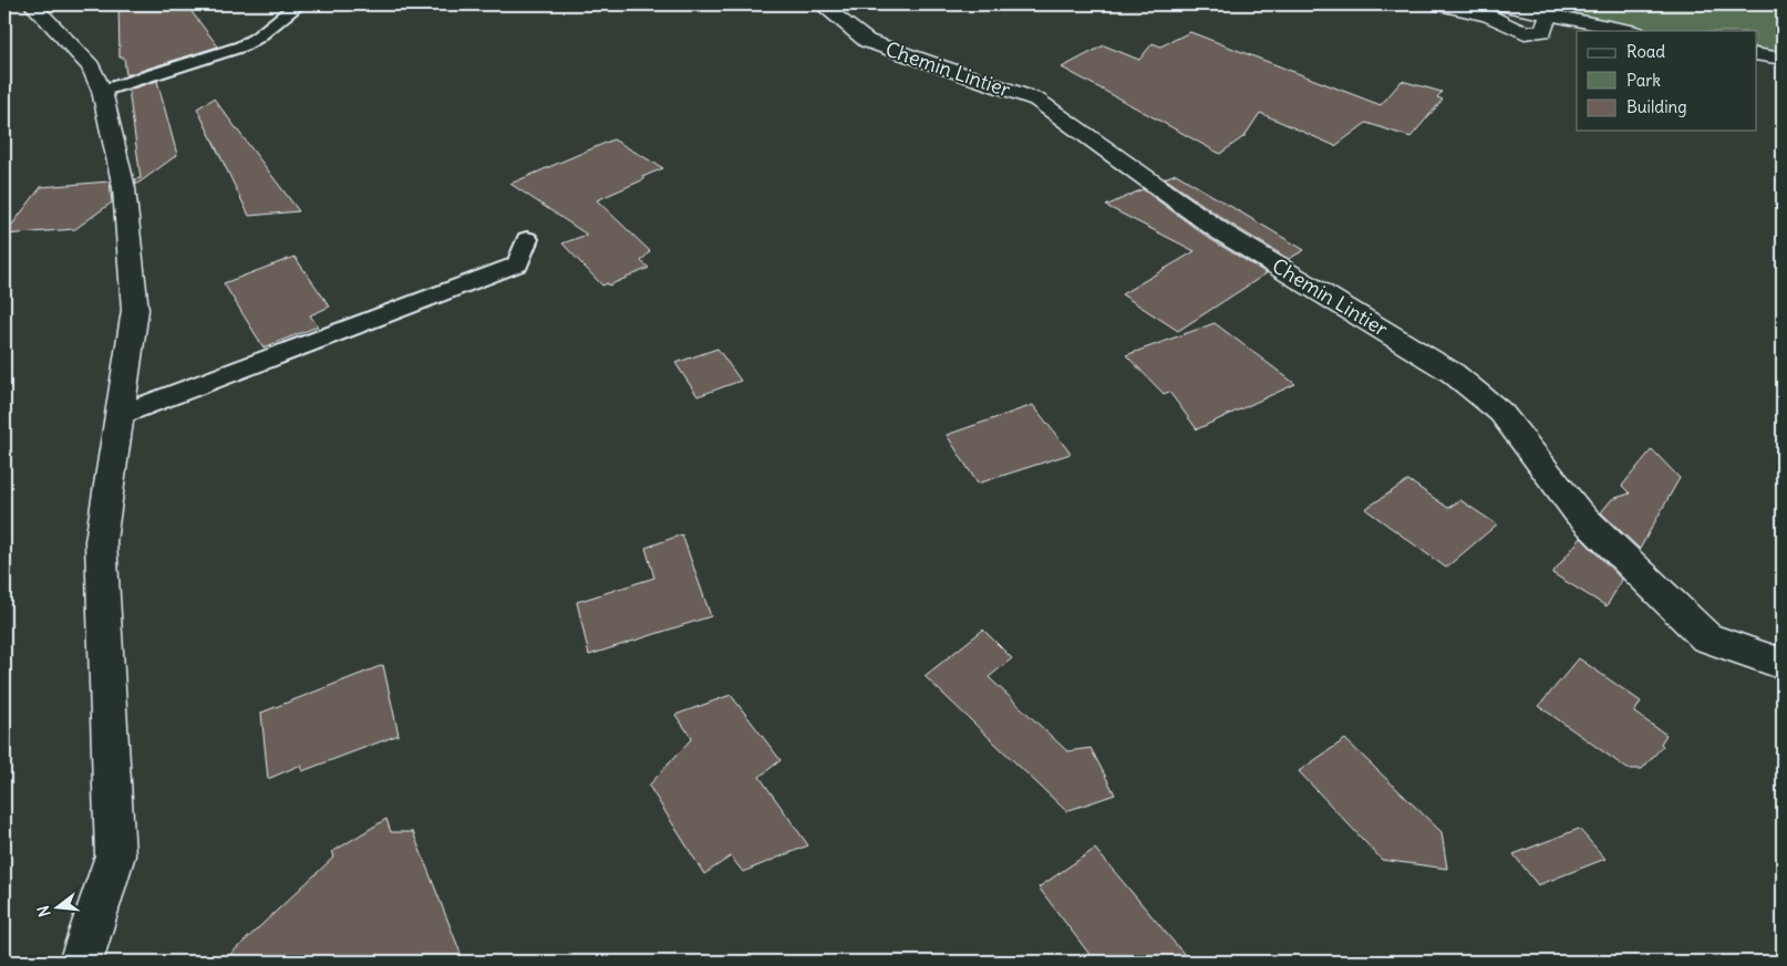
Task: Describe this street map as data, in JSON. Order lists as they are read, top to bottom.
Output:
{
  "streets": {
    "street": ["Chemin Lintier"]
  },
  "legend": ["Road", "Park", "Building"],
  "north": "left"
}
